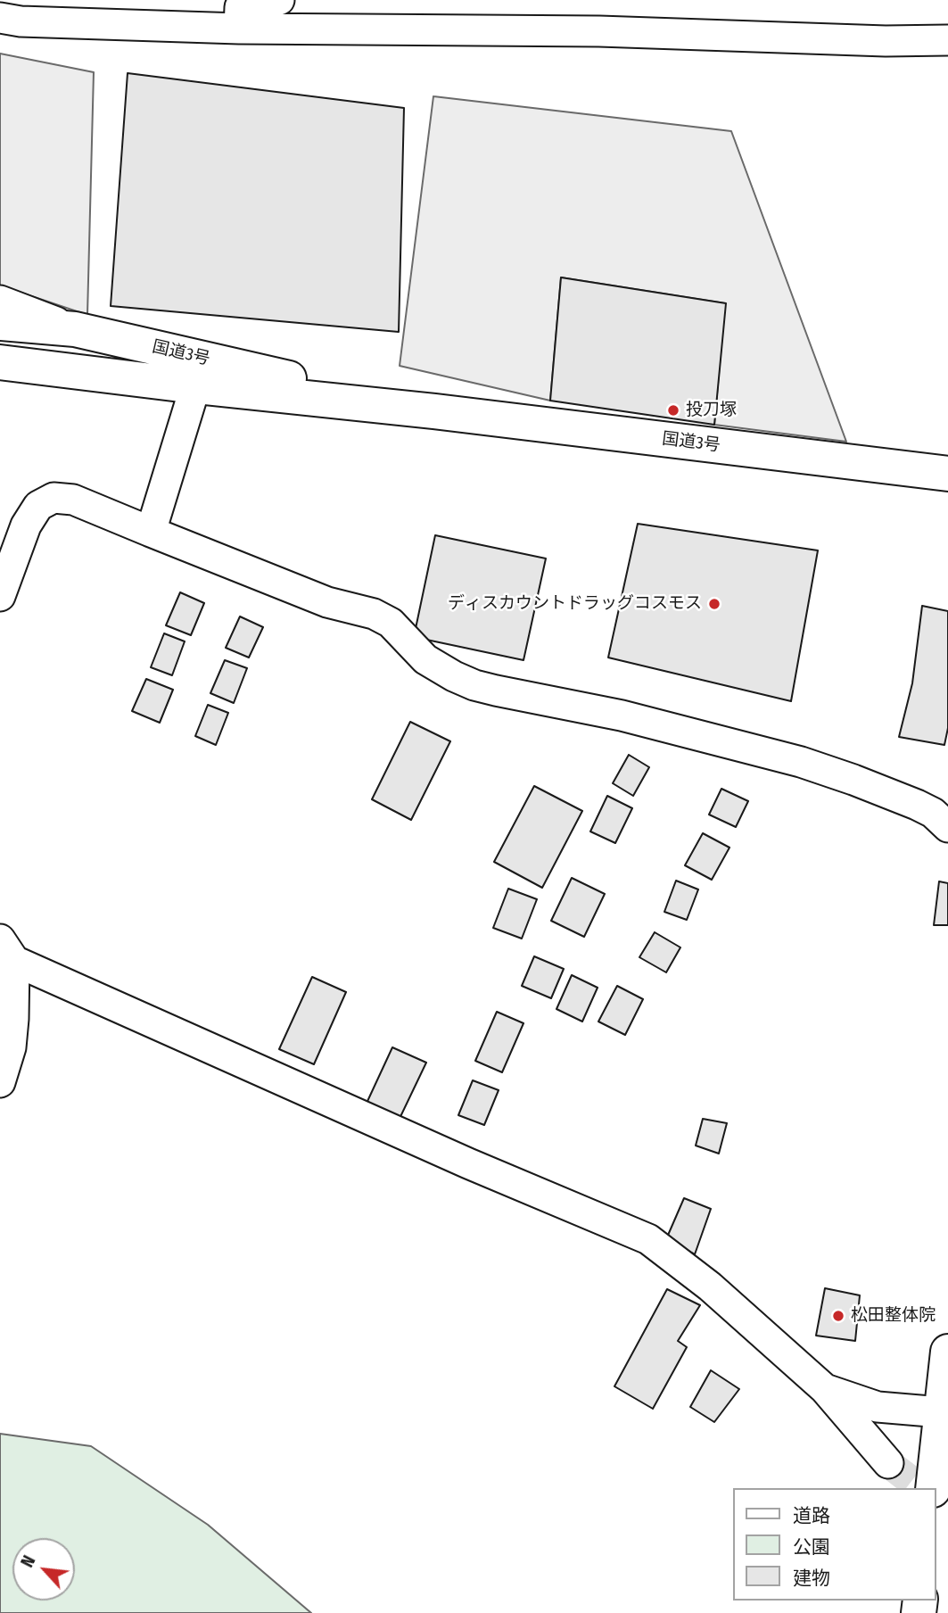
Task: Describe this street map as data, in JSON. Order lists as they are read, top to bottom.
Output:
{
  "streets": {
    "main road": ["国道3号"]
  },
  "places": ["投刀塚", "ディスカウントドラッグコスモス", "松田整体院"],
  "legend": ["道路", "公園", "建物"],
  "north": "top left"
}
